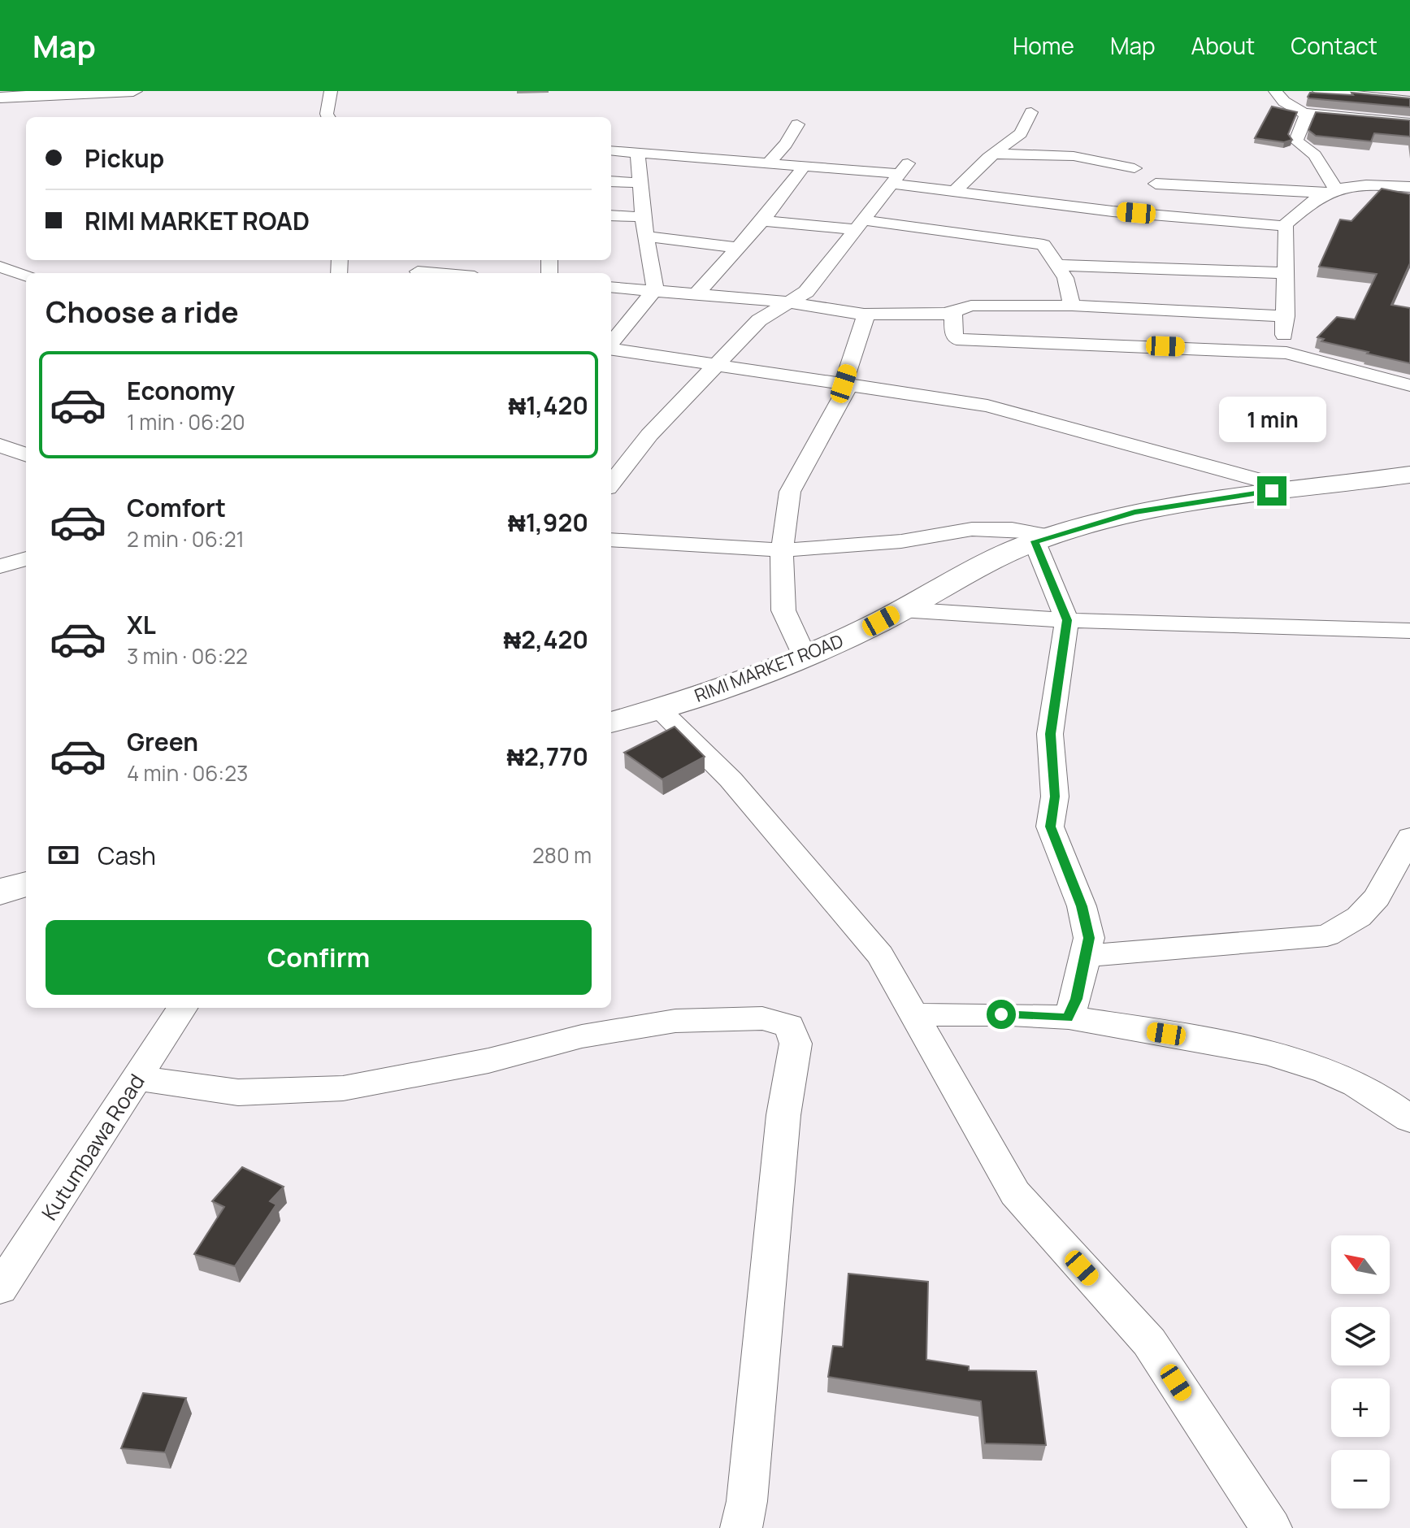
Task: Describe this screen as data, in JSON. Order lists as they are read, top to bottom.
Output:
{
  "streets": {
    "street": ["RIMI MARKET ROAD", "Kutumbawa Road"]
  },
  "north": "top left",
  "page": {
    "header": "Map",
    "nav": [
      "Home",
      "Map",
      "About",
      "Contact"
    ],
    "banner": ["Pickup", "RIMI MARKET ROAD"],
    "heading": "Choose a ride",
    "list": [
      {
        "name": "Economy",
        "note": "1 min · 06:20",
        "value": "₦1,420"
      },
      {
        "name": "Comfort",
        "note": "2 min · 06:21",
        "value": "₦1,920"
      },
      {
        "name": "XL",
        "note": "3 min · 06:22",
        "value": "₦2,420"
      },
      {
        "name": "Green",
        "note": "4 min · 06:23",
        "value": "₦2,770"
      }
    ],
    "bubble": "1 min",
    "pay": ["Cash", "280 m"],
    "buttons": "Confirm",
    "map_buttons": ["+", "−"]
  }
}
